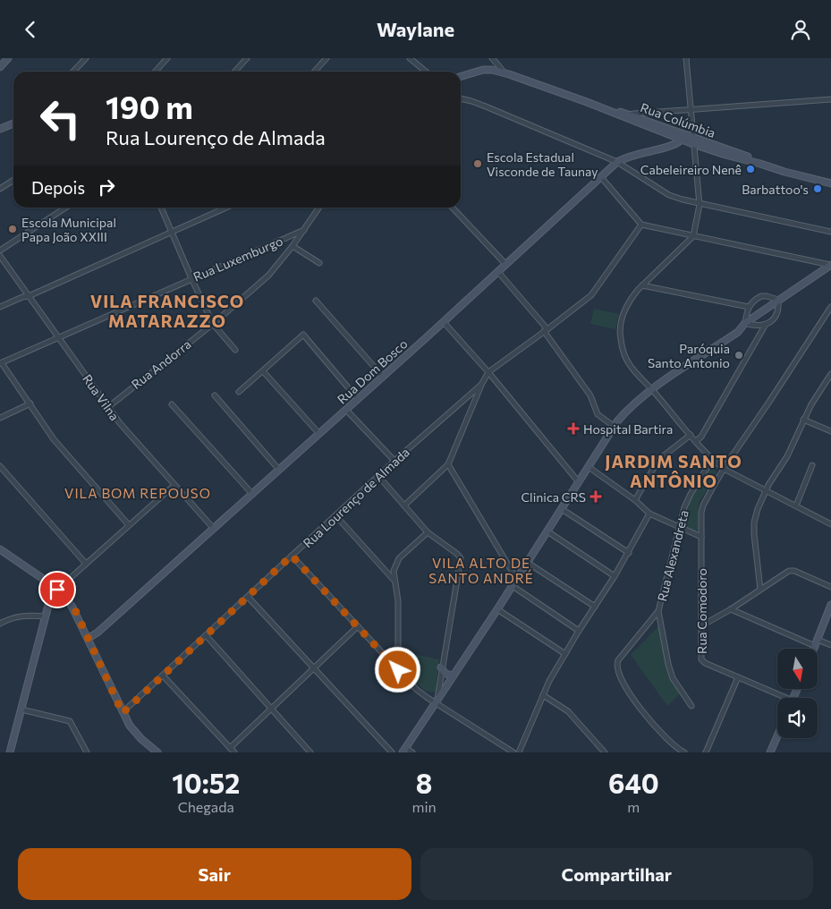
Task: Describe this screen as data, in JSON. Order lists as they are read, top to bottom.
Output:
{
  "streets": {
    "main road": ["Rua Colúmbia", "Rua Dom Bosco"],
    "street": [
      "Rua Luxemburgo",
      "Rua Andorra",
      "Rua Vilna",
      "Rua Lourenço de Almada",
      "Rua Alexandreta",
      "Rua Comodoro"
    ]
  },
  "crossings": [
    ["Rua Colúmbia", "Rua Dom Bosco"],
    ["Rua Luxemburgo", "Rua Andorra"],
    ["Rua Luxemburgo", "Rua Vilna"],
    ["Rua Andorra", "Rua Vilna"],
    ["Rua Dom Bosco", "Rua Vilna"]
  ],
  "districts": [
    "VILA FRANCISCO MATARAZZO",
    "JARDIM SANTO ANTÔNIO",
    "VILA BOM REPOUSO",
    "VILA ALTO DE SANTO ANDRÉ"
  ],
  "places": {
    "other": [
      "Escola Estadual Visconde de Taunay",
      "Cabeleireiro Nenê",
      "Barbattoo's",
      "Escola Municipal Papa João XXIII",
      "Paróquia Santo Antonio"
    ],
    "health": ["Hospital Bartira", "Clinica CRS"]
  },
  "north": "bottom",
  "page": {
    "header": "Waylane",
    "turn": ["190 m", "Rua Lourenço de Almada"],
    "then": "Depois",
    "eta": [
      "10:52",
      "Chegada",
      "8",
      "min",
      "640",
      "m"
    ],
    "buttons": ["Sair", "Compartilhar"]
  }
}
